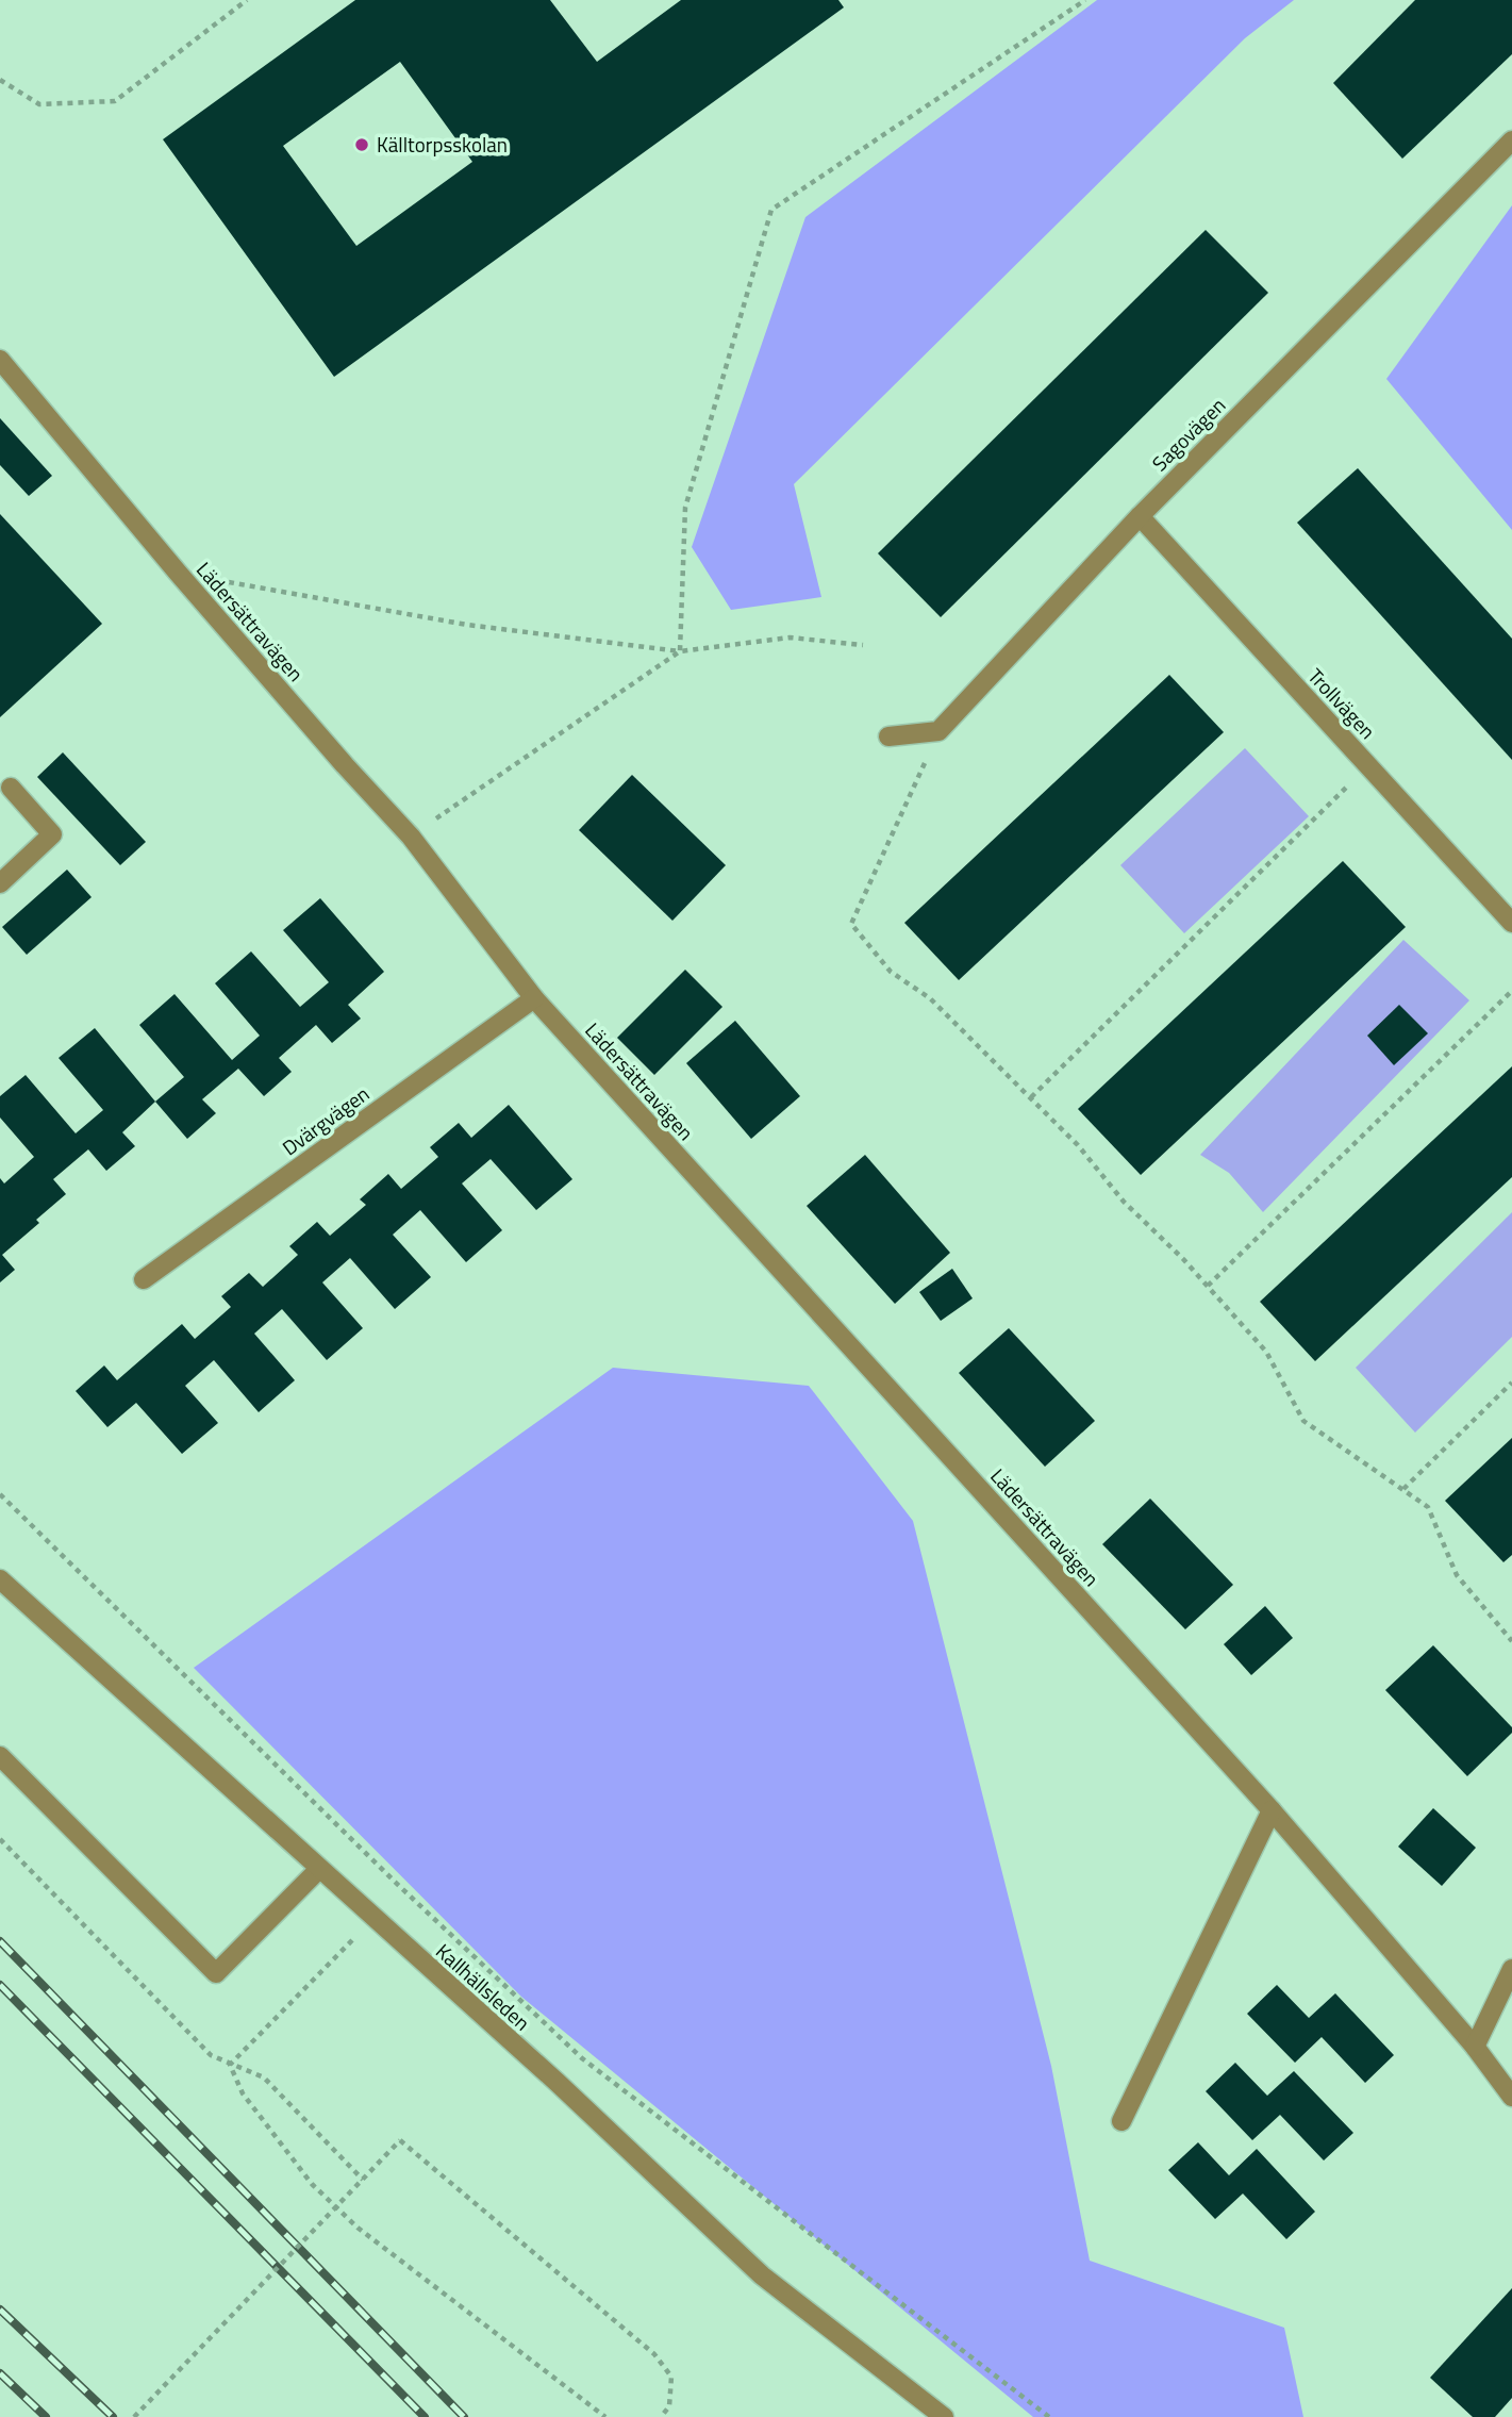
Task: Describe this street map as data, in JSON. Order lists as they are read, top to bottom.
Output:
{
  "streets": {
    "street": [
      "Sagovägen",
      "Lädersättravägen",
      "Trollvägen",
      "Dvärgvägen",
      "Kallhällsleden"
    ]
  },
  "crossings": [
    ["Sagovägen", "Trollvägen"],
    ["Lädersättravägen", "Dvärgvägen"]
  ],
  "places": ["Källtorpsskolan"]
}
